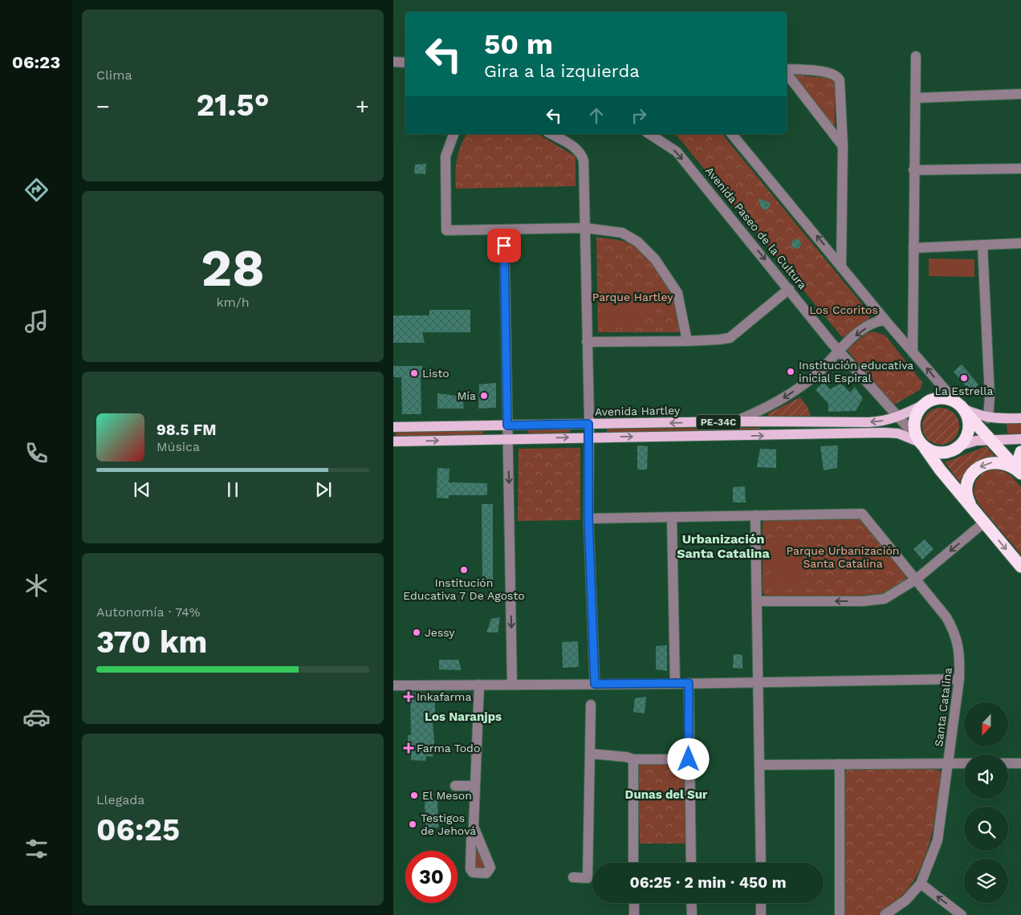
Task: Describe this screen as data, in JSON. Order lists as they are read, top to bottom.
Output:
{
  "streets": {
    "highway": ["Avenida Paseo de la Cultura", "PE-34C"],
    "main road": ["Avenida Hartley"],
    "street": ["Santa Catalina"]
  },
  "crossings": [
    ["Avenida Paseo de la Cultura", "Avenida Hartley"],
    ["Avenida Paseo de la Cultura", "PE-34C"],
    ["Avenida Hartley", "PE-34C"]
  ],
  "districts": ["Urbanización Santa Catalina", "Los Naranjps", "Dunas del Sur"],
  "parks": ["Parque Hartley", "Los Ccoritos", "Parque Urbanización Santa Catalina"],
  "places": {
    "other": [
      "Institución educativa inicial Espiral",
      "Listo",
      "La Estrella",
      "Mía",
      "Institución Educativa 7 De Agosto",
      "Jessy",
      "El Meson",
      "Testigos de Jehová"
    ],
    "health": ["Inkafarma", "Farma Todo"]
  },
  "north": "bottom",
  "page": {
    "tabs": "06:23",
    "tile": [
      "Clima",
      ["28", "km/h"],
      ["Autonomía · 74%", "370 km"],
      ["Llegada", "06:25"]
    ],
    "turn": ["50 m", "Gira a la izquierda"],
    "heat": ["−", "21.5°", "+"],
    "song": ["98.5 FM", "Música"],
    "limit": "30",
    "trip": "06:25 · 2 min · 450 m"
  }
}
